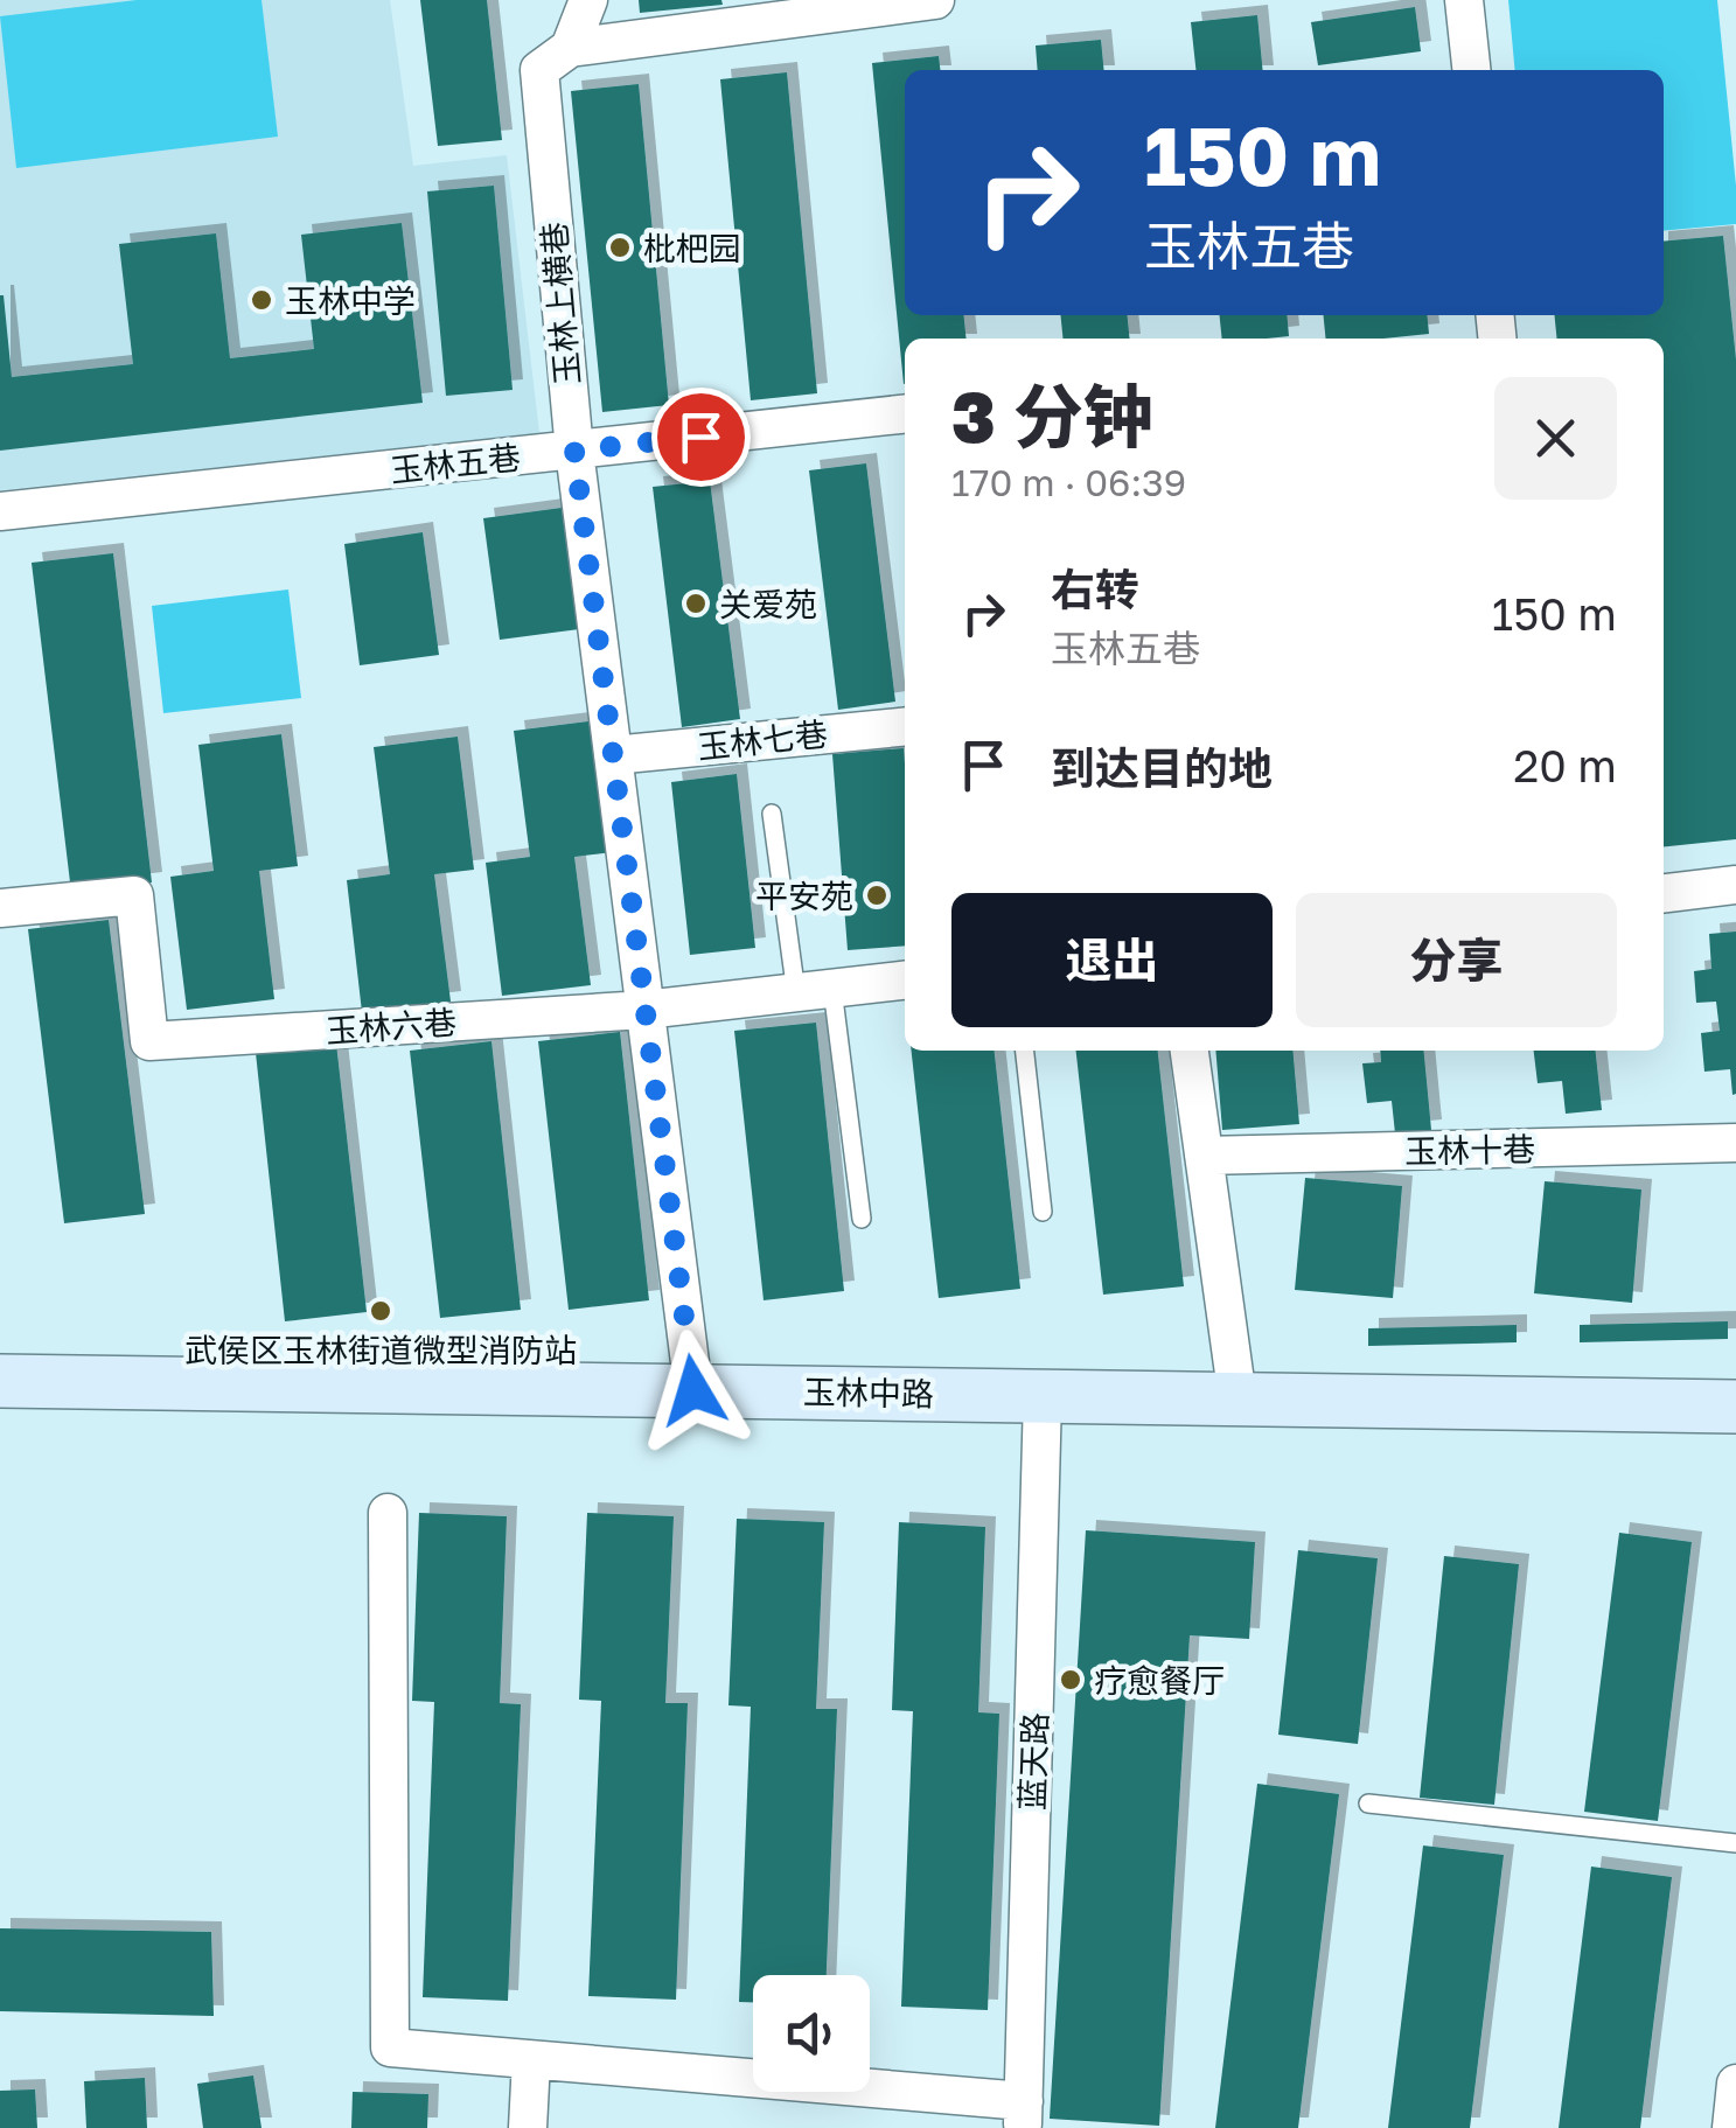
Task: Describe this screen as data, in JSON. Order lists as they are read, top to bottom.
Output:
{
  "streets": {
    "main road": ["玉林中路"],
    "street": [
      "玉林上横巷",
      "玉林五巷",
      "玉林七巷",
      "玉林六巷",
      "玉林十巷",
      "蓝天路"
    ]
  },
  "crossings": [
    ["玉林上横巷", "玉林五巷"],
    ["玉林上横巷", "玉林七巷"],
    ["玉林上横巷", "玉林六巷"],
    ["玉林上横巷", "玉林中路"],
    ["玉林中路", "蓝天路"]
  ],
  "places": [
    "枇杷园",
    "玉林中学",
    "关爱苑",
    "平安苑",
    "武侯区玉林街道微型消防站",
    "疗愈餐厅"
  ],
  "page": {
    "turn": ["150 m", "玉林五巷"],
    "heading": ["3 分钟", "170 m · 06:39"],
    "list": [
      {
        "name": "右转",
        "note": "玉林五巷",
        "value": "150 m"
      },
      {
        "name": "到达目的地",
        "value": "20 m"
      }
    ],
    "buttons": ["退出", "分享"]
  }
}
